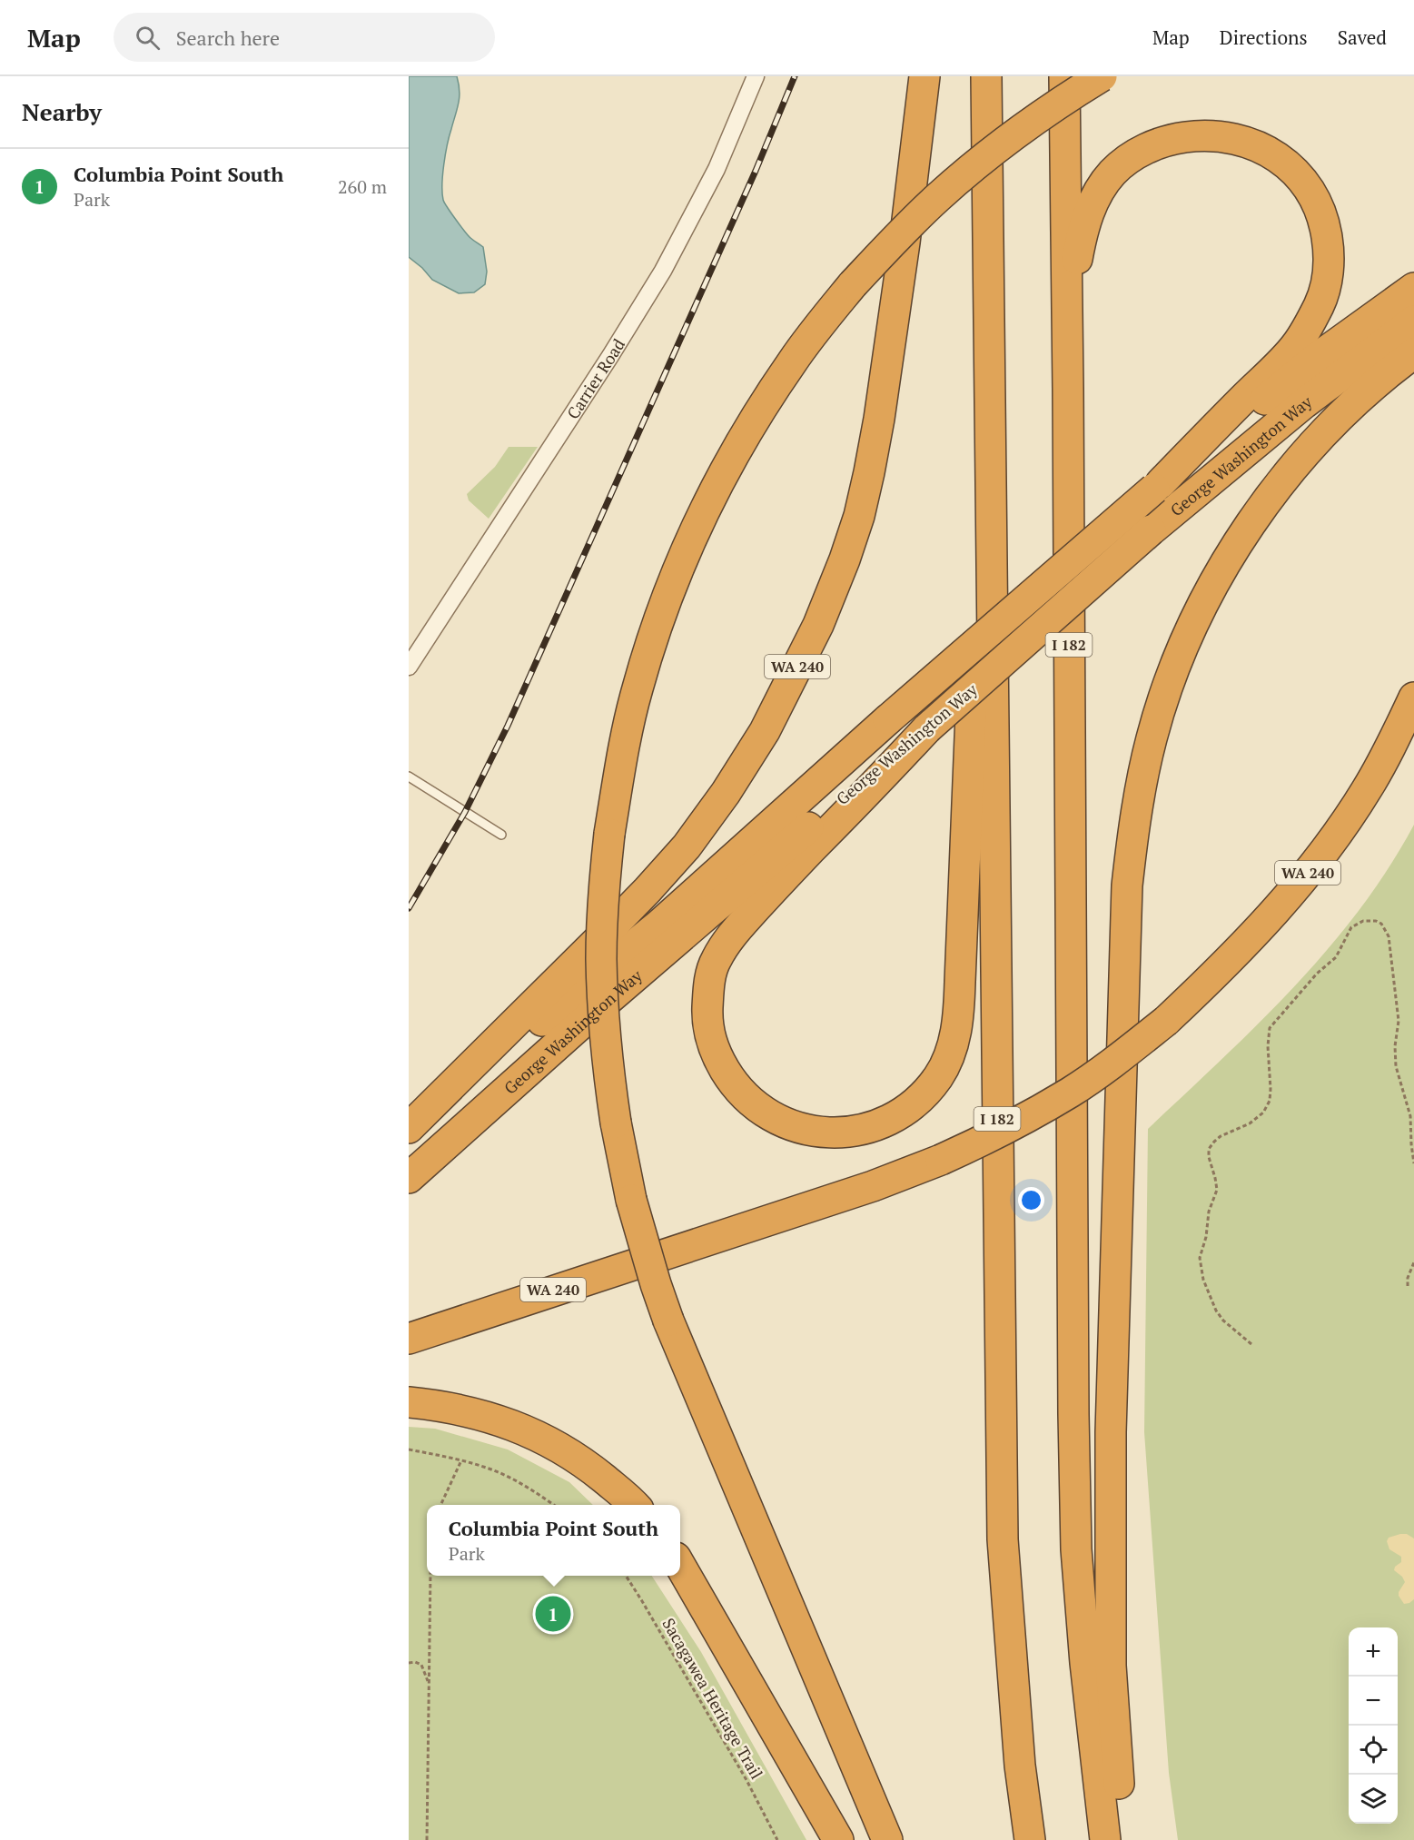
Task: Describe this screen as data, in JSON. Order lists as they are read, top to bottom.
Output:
{
  "streets": {
    "highway": ["George Washington Way", "I 182", "WA 240"],
    "street": ["Carrier Road"],
    "path": ["Sacagawea Heritage Trail"]
  },
  "page": {
    "header": "Map",
    "search": "Search here",
    "nav": ["Map", "Directions", "Saved"],
    "heading": "Nearby",
    "list": [
      {
        "mark": "1",
        "name": "Columbia Point South",
        "note": "Park",
        "value": "260 m"
      }
    ],
    "popup": ["Columbia Point South", "Park"],
    "pins": "1",
    "map_buttons": ["+", "−"]
  }
}
